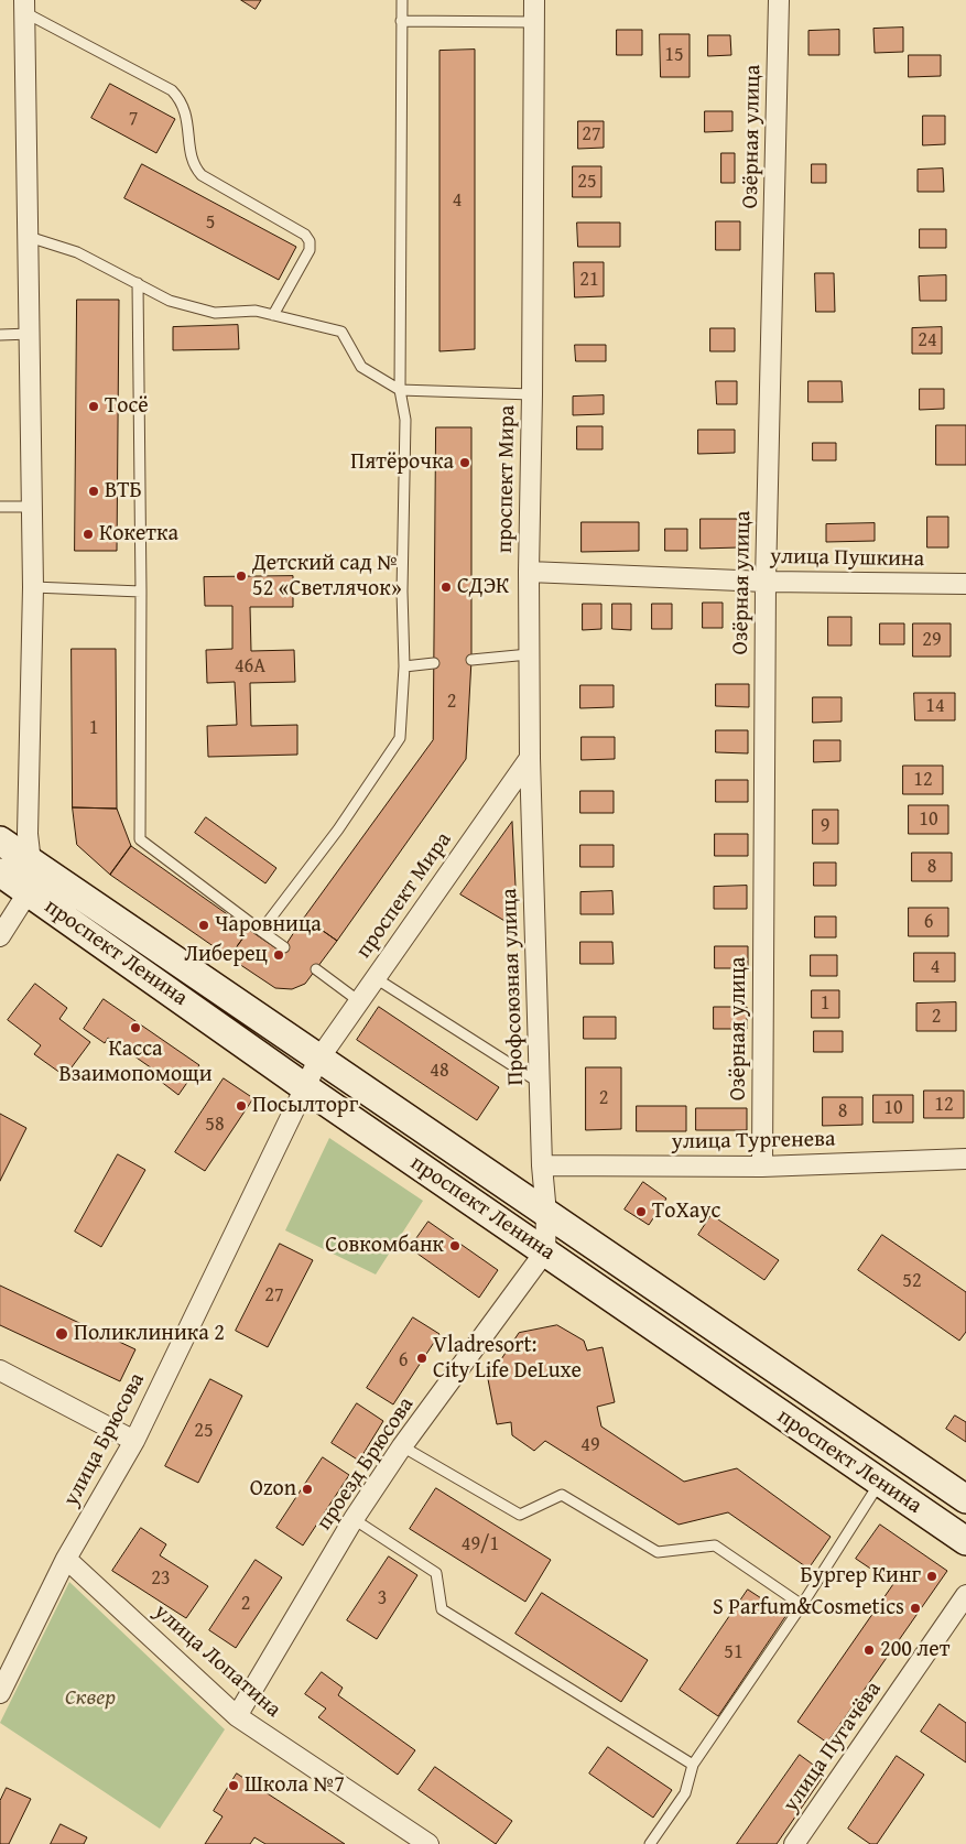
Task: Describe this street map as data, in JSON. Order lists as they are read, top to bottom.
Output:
{
  "streets": {
    "main road": ["проспект Ленина"],
    "street": [
      "Озёрная улица",
      "проспект Мира",
      "улица Пушкина",
      "Профсоюзная улица",
      "улица Тургенева",
      "улица Брюсова",
      "проезд Брюсова",
      "улица Лопатина",
      "улица Пугачёва"
    ]
  },
  "crossings": [
    ["Озёрная улица", "улица Пушкина"],
    ["Озёрная улица", "улица Тургенева"],
    ["проспект Мира", "улица Пушкина"],
    ["проспект Мира", "проспект Ленина"],
    ["проспект Мира", "Профсоюзная улица"],
    ["проспект Мира", "улица Брюсова"],
    ["проспект Ленина", "Профсоюзная улица"],
    ["проспект Ленина", "улица Брюсова"],
    ["проспект Ленина", "проезд Брюсова"],
    ["Профсоюзная улица", "улица Тургенева"],
    ["улица Брюсова", "улица Лопатина"],
    ["проезд Брюсова", "улица Лопатина"]
  ],
  "parks": ["Сквер"],
  "places": [
    "Тосё",
    "Пятёрочка",
    "ВТБ",
    "Кокетка",
    "Детский сад № 52 «Светлячок»",
    "СДЭК",
    "Чаровница",
    "Либерец",
    "Касса Взаимопомощи",
    "Посылторг",
    "ТоХаус",
    "Совкомбанк",
    "Поликлиника 2",
    "Vladresort: City Life DeLuxe",
    "Ozon",
    "Бургер Кинг",
    "S Parfum&Cosmetics",
    "200 лет",
    "Школа №7"
  ],
  "house_numbers": [
    "15",
    "7",
    "27",
    "25",
    "4",
    "5",
    "21",
    "24",
    "29",
    "46А",
    "2",
    "14",
    "1",
    "12",
    "10",
    "9",
    "8",
    "6",
    "4",
    "1",
    "2",
    "48",
    "2",
    "12",
    "10",
    "8",
    "58",
    "52",
    "27",
    "6",
    "25",
    "49",
    "49/1",
    "23",
    "3",
    "2",
    "51"
  ]
}
